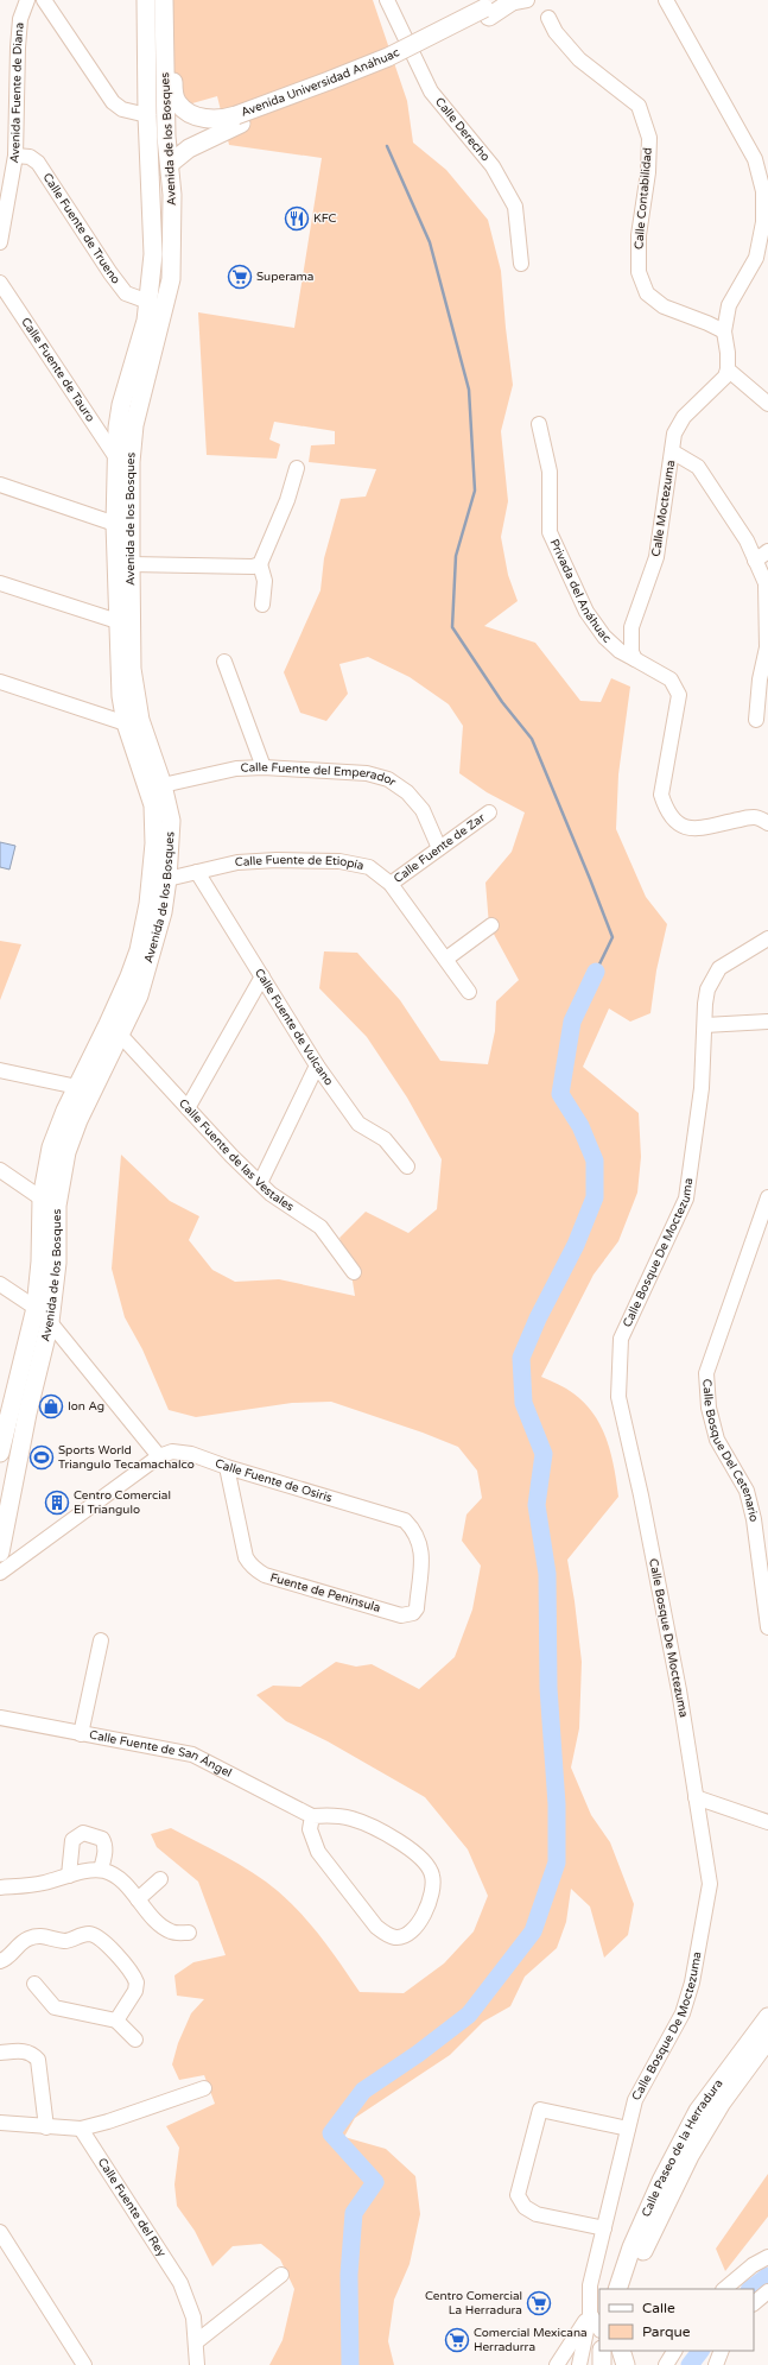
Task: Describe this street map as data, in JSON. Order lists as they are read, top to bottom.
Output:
{
  "streets": {
    "main road": ["Avenida Universidad Anáhuac", "Avenida de los Bosques", "Calle Paseo de la Herradura"],
    "street": [
      "Avenida Fuente de Diana",
      "Calle Derecho",
      "Calle Contabilidad",
      "Calle Fuente de Trueno",
      "Calle Fuente de Tauro",
      "Calle Moctezuma",
      "Privada del Anáhuac",
      "Calle Fuente del Emperador",
      "Calle Fuente de Zar",
      "Calle Fuente de Etiopía",
      "Calle Fuente de Vulcano",
      "Calle Fuente de las Vestales",
      "Calle Bosque De Moctezuma",
      "Calle Bosque Del Cetenario",
      "Calle Fuente de Osiris",
      "Fuente de Peninsula",
      "Calle Fuente de San Ángel",
      "Calle Fuente del Rey"
    ]
  },
  "crossings": [
    ["Avenida Universidad Anáhuac", "Avenida de los Bosques"],
    ["Avenida Fuente de Diana", "Calle Fuente de Trueno"],
    ["Avenida de los Bosques", "Calle Fuente de Trueno"],
    ["Avenida de los Bosques", "Calle Fuente de Tauro"],
    ["Avenida de los Bosques", "Calle Fuente del Emperador"],
    ["Avenida de los Bosques", "Calle Fuente de Etiopía"],
    ["Avenida de los Bosques", "Calle Fuente de las Vestales"],
    ["Calle Moctezuma", "Privada del Anáhuac"],
    ["Calle Fuente del Emperador", "Calle Fuente de Zar"],
    ["Calle Fuente de Zar", "Calle Fuente de Etiopía"],
    ["Calle Fuente de Etiopía", "Calle Fuente de Vulcano"],
    ["Calle Fuente de Osiris", "Fuente de Peninsula"]
  ],
  "places": {
    "restaurant": ["KFC"],
    "supermarket": ["Superama", "Centro Comercial La Herradura", "Comercial Mexicana Herradurra"],
    "shop": ["Ion Ag"],
    "sports": ["Sports World Triangulo Tecamachalco"],
    "building": ["Centro Comercial El Triangulo"]
  },
  "legend": ["Calle", "Parque"]
}
